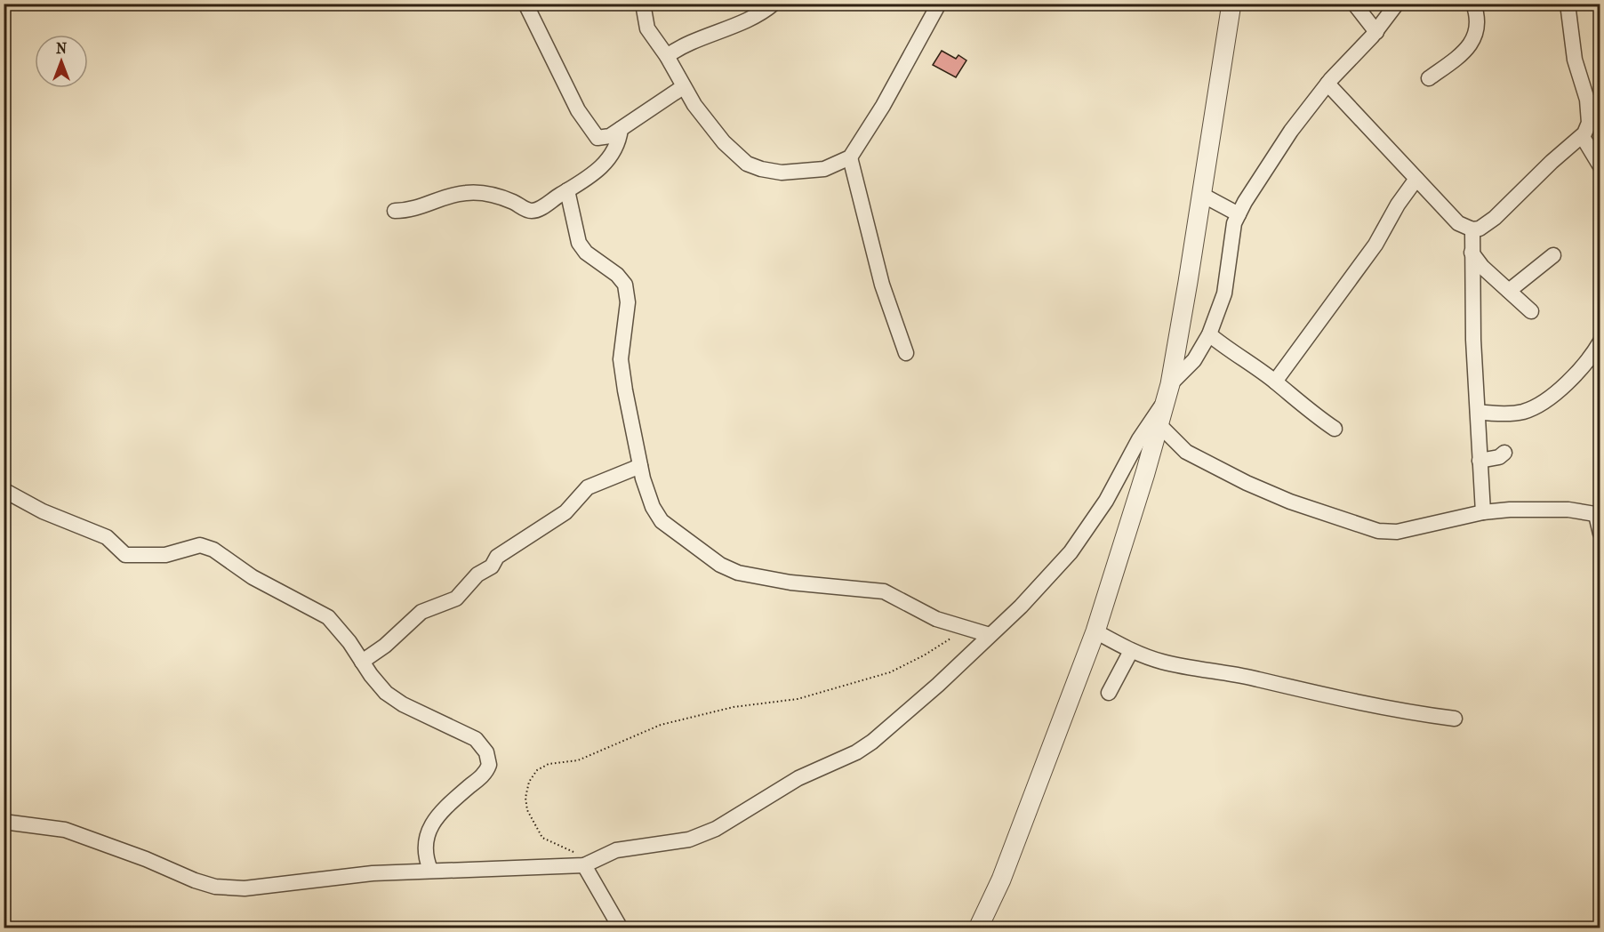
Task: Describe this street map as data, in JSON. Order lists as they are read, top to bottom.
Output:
{
  "north": "top"
}
